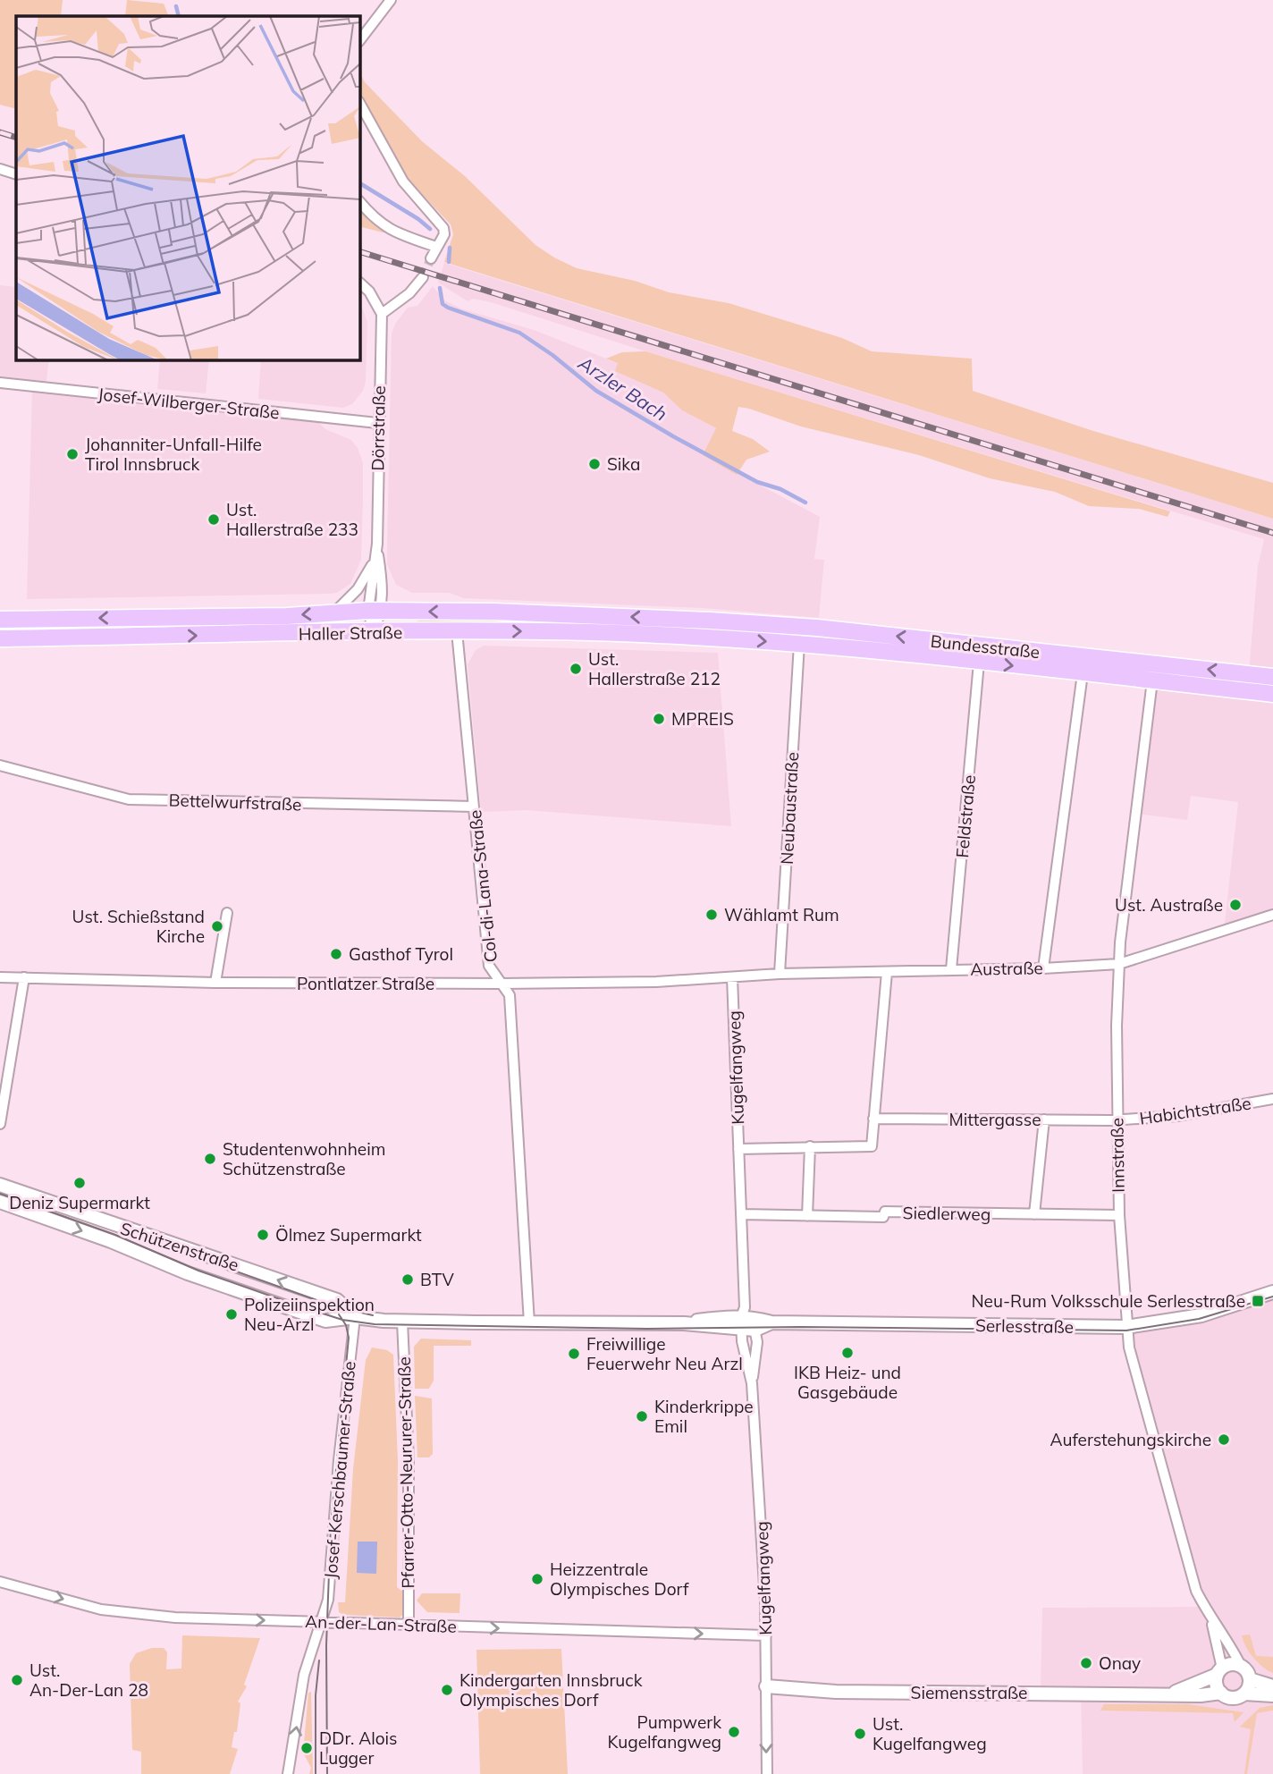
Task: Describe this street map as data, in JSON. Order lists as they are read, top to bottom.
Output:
{
  "streets": {
    "main road": ["Haller Straße", "Bundesstraße"],
    "street": [
      "Josef-Wilberger-Straße",
      "Dörrstraße",
      "Bettelwurfstraße",
      "Neubaustraße",
      "Feldstraße",
      "Col-di-Lana-Straße",
      "Austraße",
      "Pontlatzer Straße",
      "Kugelfangweg",
      "Habichtstraße",
      "Mittergasse",
      "Innstraße",
      "Siedlerweg",
      "Schützenstraße",
      "Serlesstraße",
      "Josef-Kerschbaumer-Straße",
      "Pfarrer-Otto-Neururer-Straße",
      "An-der-Lan-Straße",
      "Siemensstraße"
    ]
  },
  "crossings": [
    ["Josef-Wilberger-Straße", "Dörrstraße"],
    ["Dörrstraße", "Haller Straße"],
    ["Haller Straße", "Bundesstraße"],
    ["Haller Straße", "Col-di-Lana-Straße"],
    ["Bundesstraße", "Neubaustraße"],
    ["Bundesstraße", "Feldstraße"],
    ["Bundesstraße", "Innstraße"],
    ["Bettelwurfstraße", "Col-di-Lana-Straße"],
    ["Neubaustraße", "Austraße"],
    ["Feldstraße", "Austraße"],
    ["Col-di-Lana-Straße", "Pontlatzer Straße"],
    ["Col-di-Lana-Straße", "Schützenstraße"],
    ["Austraße", "Pontlatzer Straße"],
    ["Austraße", "Kugelfangweg"],
    ["Austraße", "Innstraße"],
    ["Pontlatzer Straße", "Kugelfangweg"],
    ["Kugelfangweg", "Siedlerweg"],
    ["Kugelfangweg", "Schützenstraße"],
    ["Kugelfangweg", "Serlesstraße"],
    ["Kugelfangweg", "An-der-Lan-Straße"],
    ["Kugelfangweg", "Siemensstraße"],
    ["Habichtstraße", "Mittergasse"],
    ["Habichtstraße", "Innstraße"],
    ["Mittergasse", "Innstraße"],
    ["Innstraße", "Siedlerweg"],
    ["Innstraße", "Serlesstraße"],
    ["Innstraße", "Siemensstraße"],
    ["Schützenstraße", "Serlesstraße"],
    ["Schützenstraße", "Josef-Kerschbaumer-Straße"],
    ["Schützenstraße", "Pfarrer-Otto-Neururer-Straße"],
    ["Josef-Kerschbaumer-Straße", "An-der-Lan-Straße"],
    ["Pfarrer-Otto-Neururer-Straße", "An-der-Lan-Straße"]
  ],
  "one_way": ["An-der-Lan-Straße"],
  "water": ["Arzler Bach"],
  "places": {
    "other": [
      "Johanniter-Unfall-Hilfe Tirol Innsbruck",
      "Sika",
      "Ust. Hallerstraße 233",
      "Ust. Hallerstraße 212",
      "MPREIS",
      "Ust. Austraße",
      "Wählamt Rum",
      "Ust. Schießstand Kirche",
      "Gasthof Tyrol",
      "Studentenwohnheim Schützenstraße",
      "Deniz Supermarkt",
      "Ölmez Supermarkt",
      "BTV",
      "Polizeiinspektion Neu-Arzl",
      "IKB Heiz- und Gasgebäude",
      "Freiwillige Feuerwehr Neu Arzl",
      "Kinderkrippe Emil",
      "Auferstehungskirche",
      "Heizzentrale Olympisches Dorf",
      "Onay",
      "Ust. An-Der-Lan 28",
      "Kindergarten Innsbruck Olympisches Dorf",
      "Pumpwerk Kugelfangweg",
      "Ust. Kugelfangweg",
      "DDr. Alois Lugger"
    ],
    "transit": ["Neu-Rum Volksschule Serlesstraße"]
  }
}
